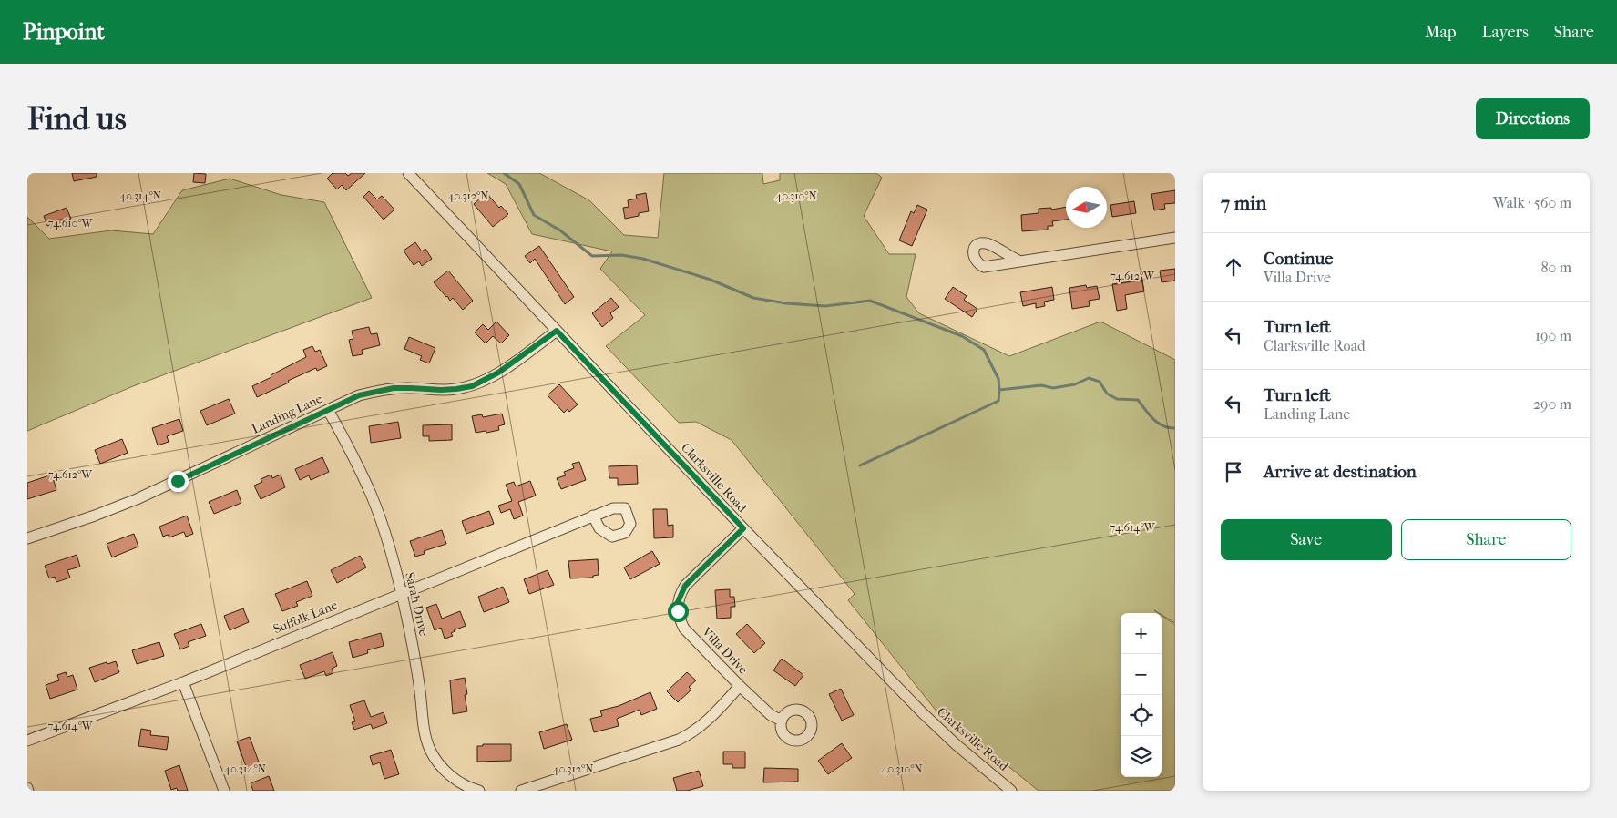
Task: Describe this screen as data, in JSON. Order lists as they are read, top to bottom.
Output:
{
  "streets": {
    "street": [
      "Landing Lane",
      "Clarksville Road",
      "Sarah Drive",
      "Suffolk Lane",
      "Villa Drive"
    ]
  },
  "crossings": [
    ["Landing Lane", "Clarksville Road"],
    ["Landing Lane", "Sarah Drive"],
    ["Clarksville Road", "Villa Drive"],
    ["Sarah Drive", "Suffolk Lane"]
  ],
  "north": "left",
  "page": {
    "header": "Pinpoint",
    "nav": ["Map", "Layers", "Share"],
    "buttons": [
      "Directions",
      ["Save", "Share"]
    ],
    "title": "Find us",
    "heading": ["7 min", "Walk · 560 m"],
    "list": [
      ["Continue", "Villa Drive", "80 m"],
      ["Turn left", "Clarksville Road", "190 m"],
      ["Turn left", "Landing Lane", "290 m"],
      "Arrive at destination"
    ],
    "map_buttons": ["+", "−"]
  },
  "coordinates": [
    "40.314°N",
    "40.312°N",
    "40.310°N",
    "74.610°W",
    "74.612°W",
    "74.614°W"
  ]
}
